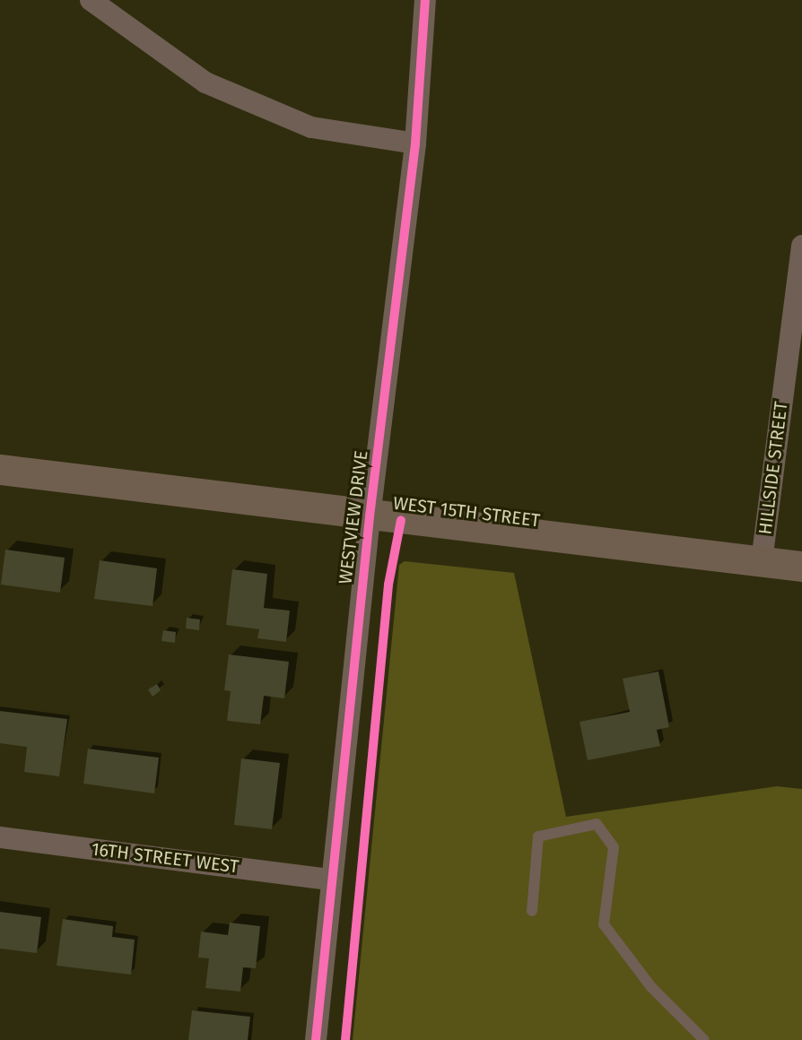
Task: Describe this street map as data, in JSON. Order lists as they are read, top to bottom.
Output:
{
  "streets": {
    "street": [
      "HILLSIDE STREET",
      "WEST 15TH STREET",
      "WESTVIEW DRIVE",
      "16TH STREET WEST"
    ]
  },
  "crossings": [
    ["HILLSIDE STREET", "WEST 15TH STREET"],
    ["WEST 15TH STREET", "WESTVIEW DRIVE"],
    ["WESTVIEW DRIVE", "16TH STREET WEST"]
  ]
}
